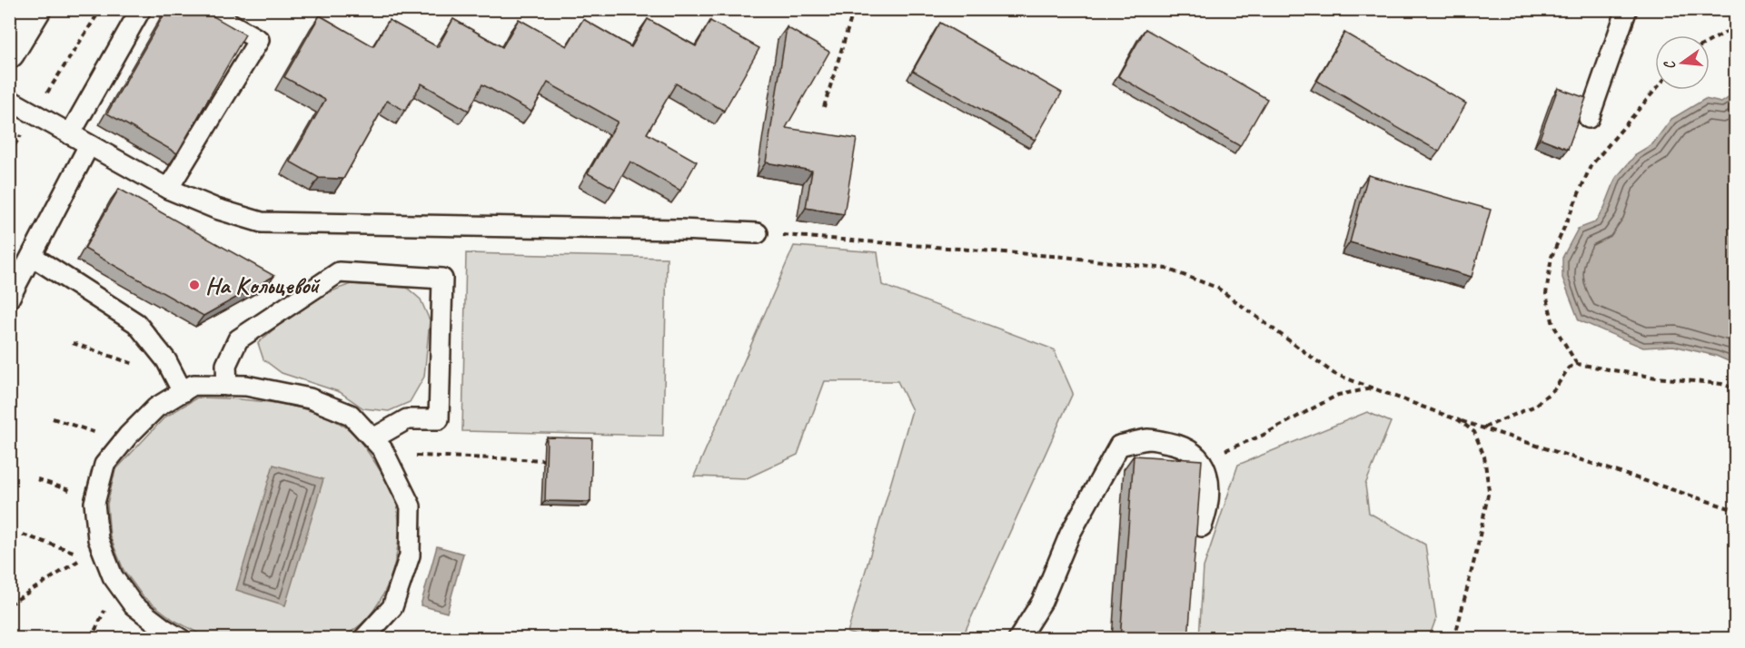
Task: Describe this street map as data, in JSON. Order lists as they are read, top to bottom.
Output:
{
  "places": ["На Кольцевой"],
  "north": "left"
}
